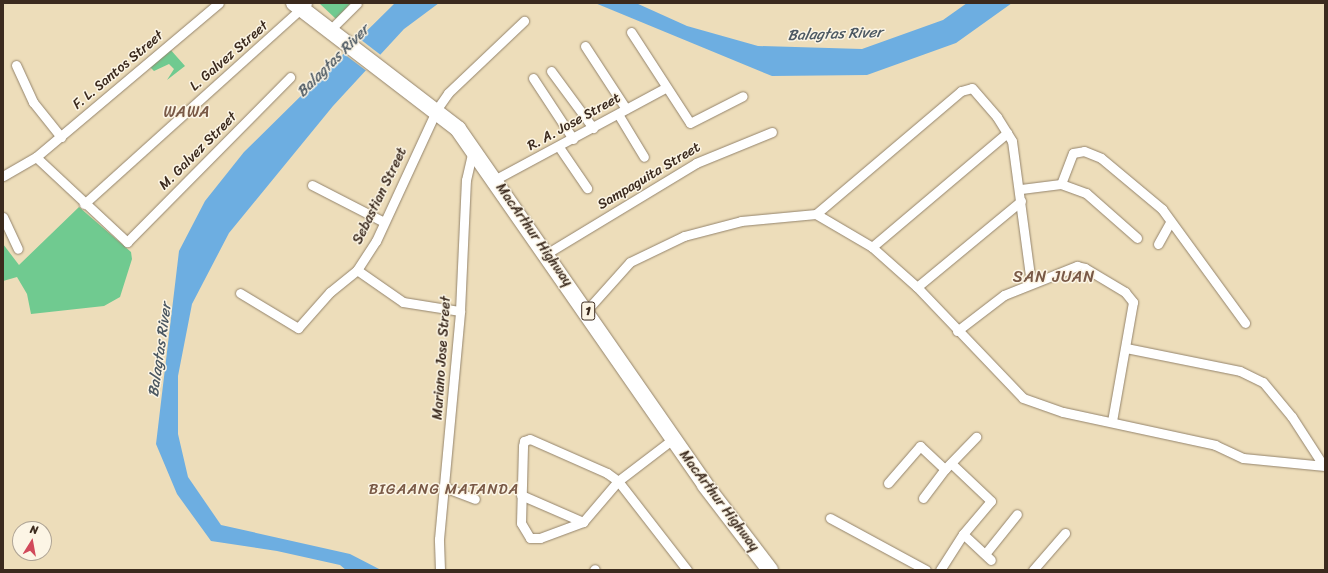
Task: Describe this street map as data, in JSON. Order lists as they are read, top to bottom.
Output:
{
  "streets": {
    "highway": ["MacArthur Highway", "1"],
    "street": [
      "L. Galvez Street",
      "F. L. Santos Street",
      "R. A. Jose Street",
      "M. Galvez Street",
      "Sampaguita Street",
      "Sebastian Street",
      "Mariano Jose Street"
    ]
  },
  "crossings": [
    ["L. Galvez Street", "M. Galvez Street"],
    ["L. Galvez Street", "MacArthur Highway"],
    ["R. A. Jose Street", "MacArthur Highway"],
    ["Sampaguita Street", "MacArthur Highway"],
    ["Sebastian Street", "MacArthur Highway"],
    ["MacArthur Highway", "Mariano Jose Street"]
  ],
  "districts": ["WAWA", "SAN JUAN", "BIGAANG MATANDA"],
  "water": ["Balagtas River"],
  "north": "top"
}
